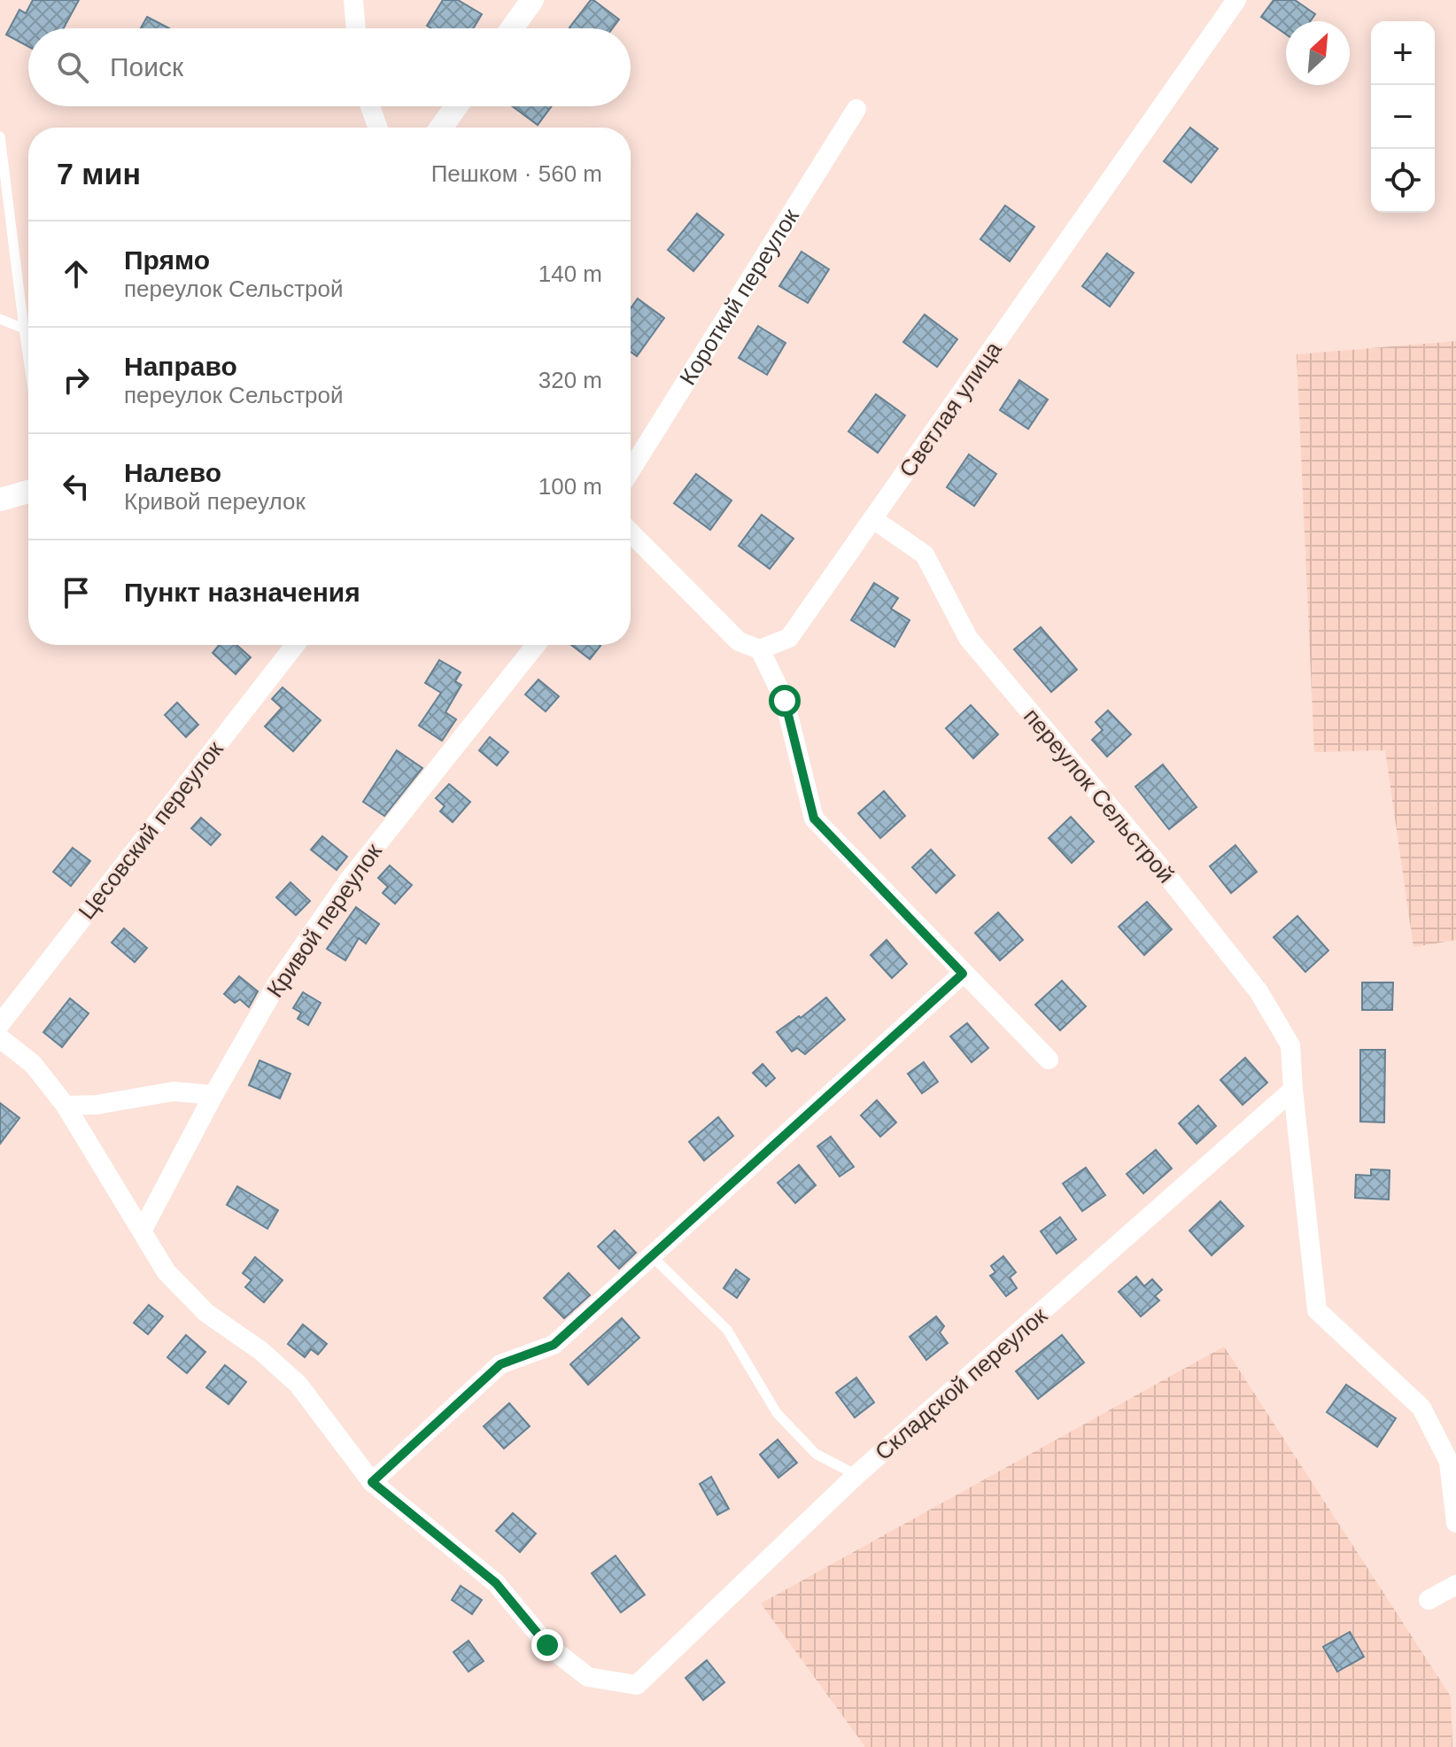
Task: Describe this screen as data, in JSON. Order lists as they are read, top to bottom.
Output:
{
  "streets": {
    "street": [
      "Короткий переулок",
      "Светлая улица",
      "переулок Сельстрой",
      "Цесовский переулок",
      "Кривой переулок",
      "Складской переулок"
    ]
  },
  "crossings": [
    ["Светлая улица", "переулок Сельстрой"],
    ["переулок Сельстрой", "Складской переулок"]
  ],
  "north": "top right",
  "page": {
    "map_buttons": ["+", "−"],
    "search": "Поиск",
    "heading": ["7 мин", "Пешком · 560 m"],
    "list": [
      ["Прямо", "переулок Сельстрой", "140 m"],
      ["Направо", "переулок Сельстрой", "320 m"],
      ["Налево", "Кривой переулок", "100 m"],
      "Пункт назначения"
    ]
  }
}
